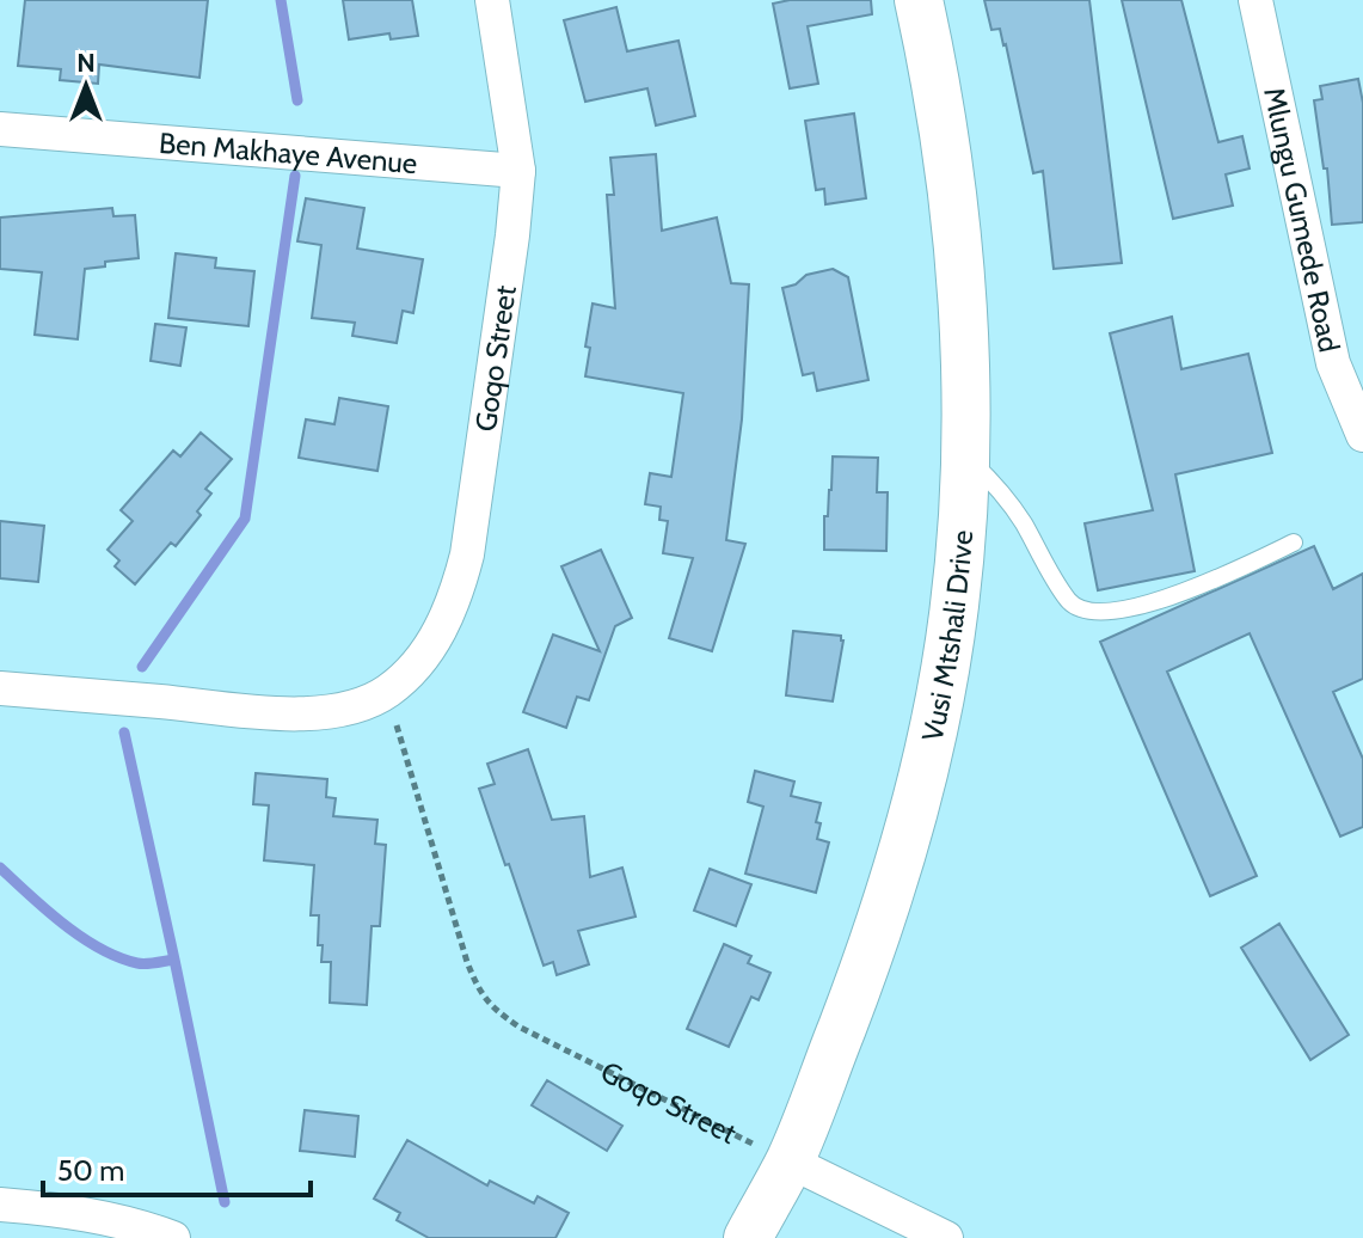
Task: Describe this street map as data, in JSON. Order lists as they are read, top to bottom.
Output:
{
  "streets": {
    "street": [
      "Ben Makhaye Avenue",
      "Mlungu Gumede Road",
      "Goqo Street",
      "Vusi Mtshali Drive"
    ]
  },
  "crossings": [
    ["Ben Makhaye Avenue", "Goqo Street"],
    ["Goqo Street", "Vusi Mtshali Drive"]
  ],
  "scale_bar": "50 m",
  "north": "top"
}
